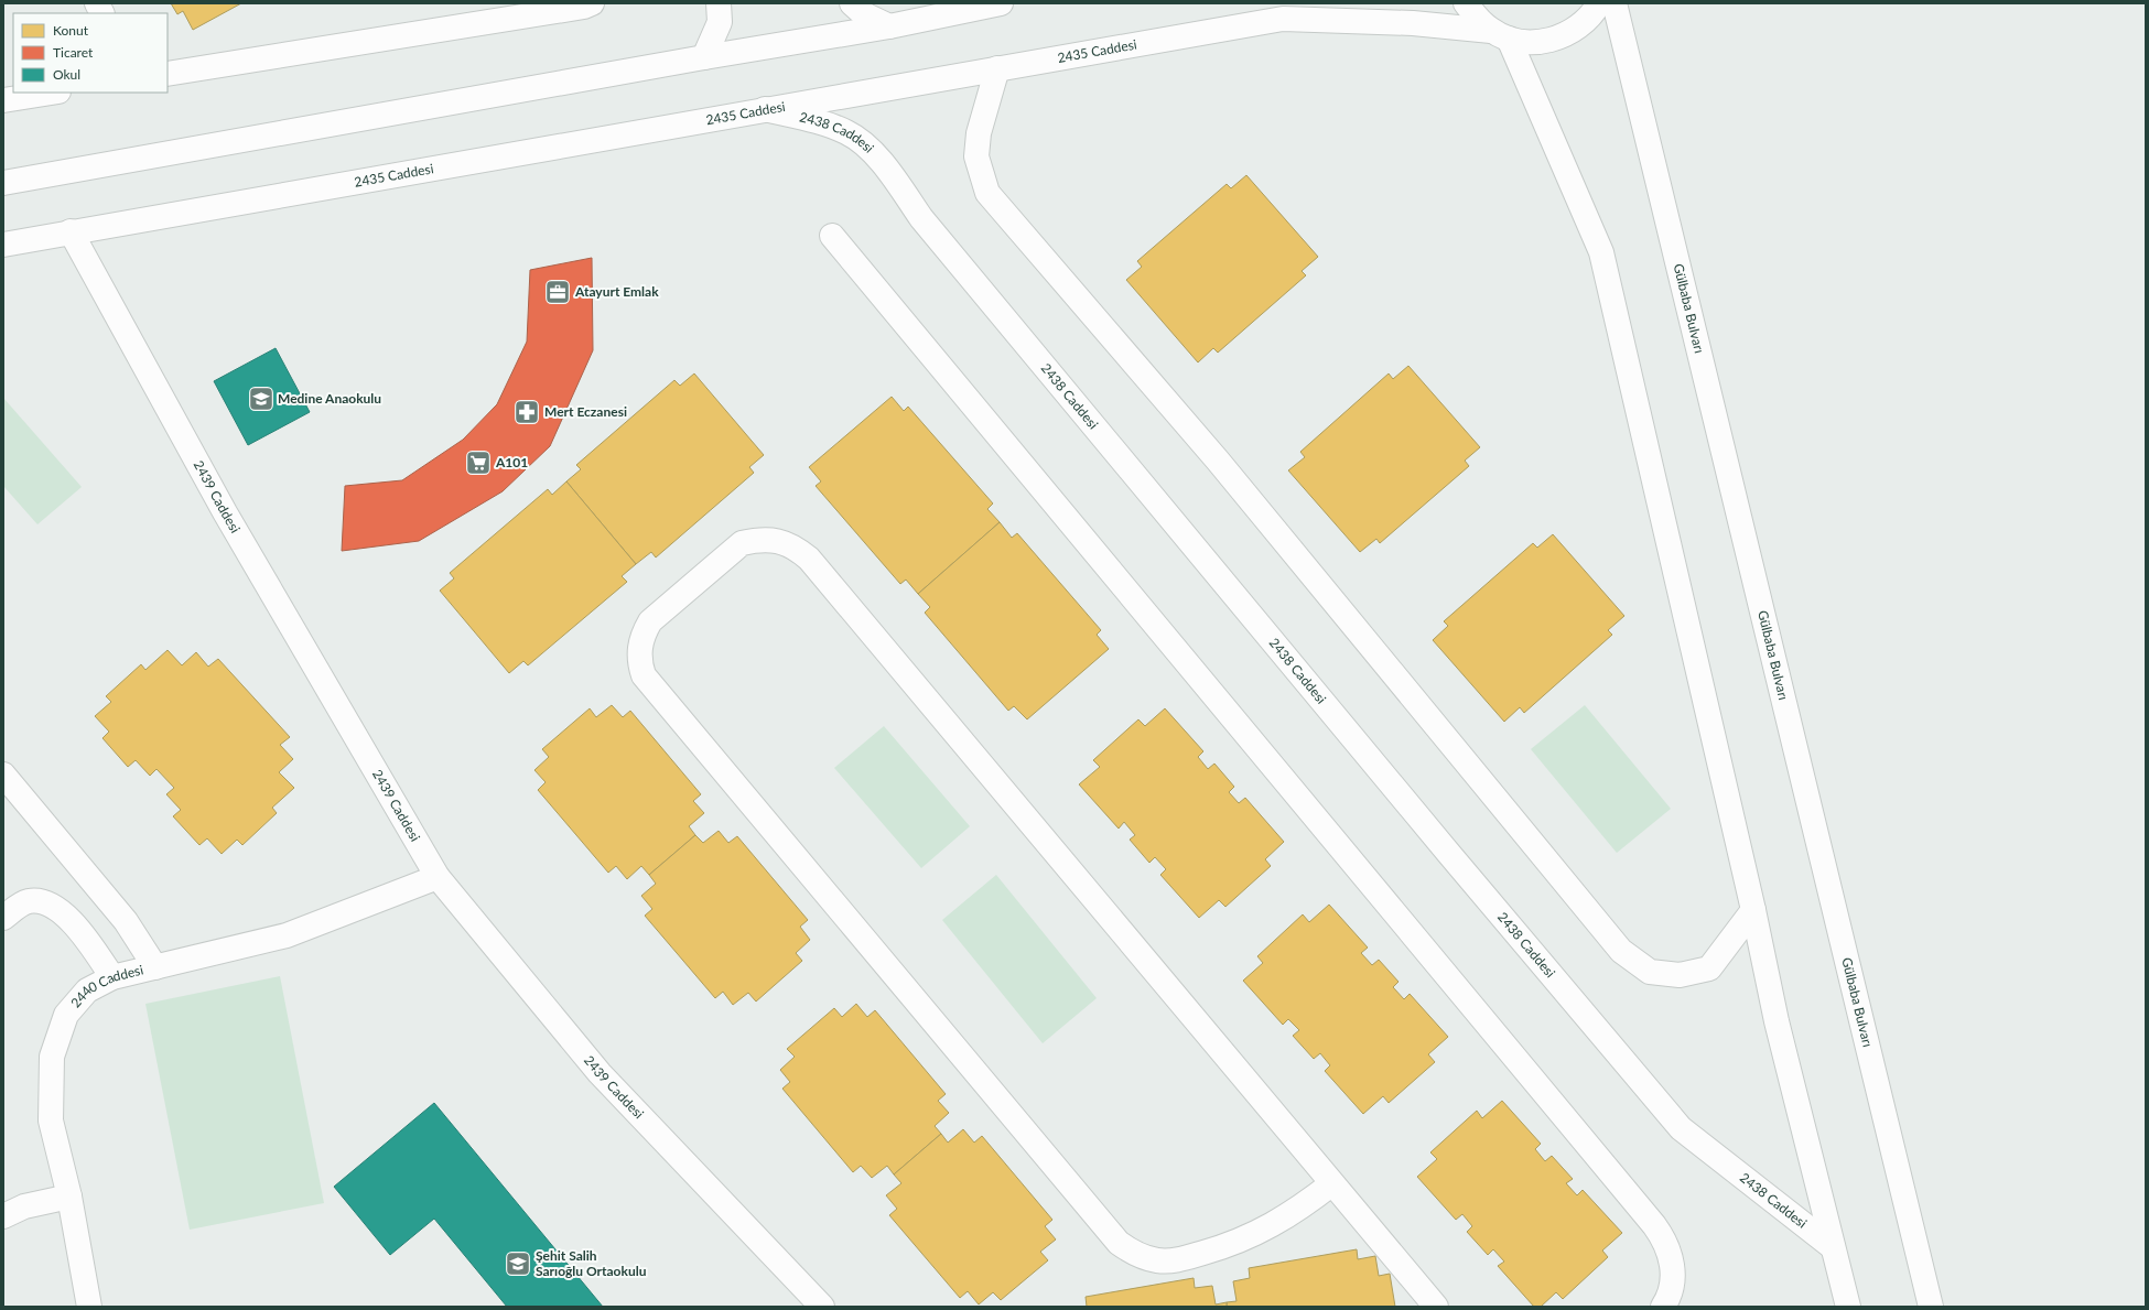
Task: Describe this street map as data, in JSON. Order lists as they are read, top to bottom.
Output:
{
  "streets": {
    "street": [
      "2435 Caddesi",
      "2438 Caddesi",
      "Gülbaba Bulvarı",
      "2439 Caddesi",
      "2440 Caddesi"
    ]
  },
  "crossings": [
    ["2435 Caddesi", "2438 Caddesi"],
    ["2435 Caddesi", "2439 Caddesi"],
    ["2439 Caddesi", "2440 Caddesi"]
  ],
  "places": {
    "office": ["Atayurt Emlak"],
    "school or university": ["Medine Anaokulu", "Şehit Salih Sarıoğlu Ortaokulu"],
    "pharmacy": ["Mert Eczanesi"],
    "supermarket": ["A101"]
  },
  "legend": ["Konut", "Ticaret", "Okul"]
}
